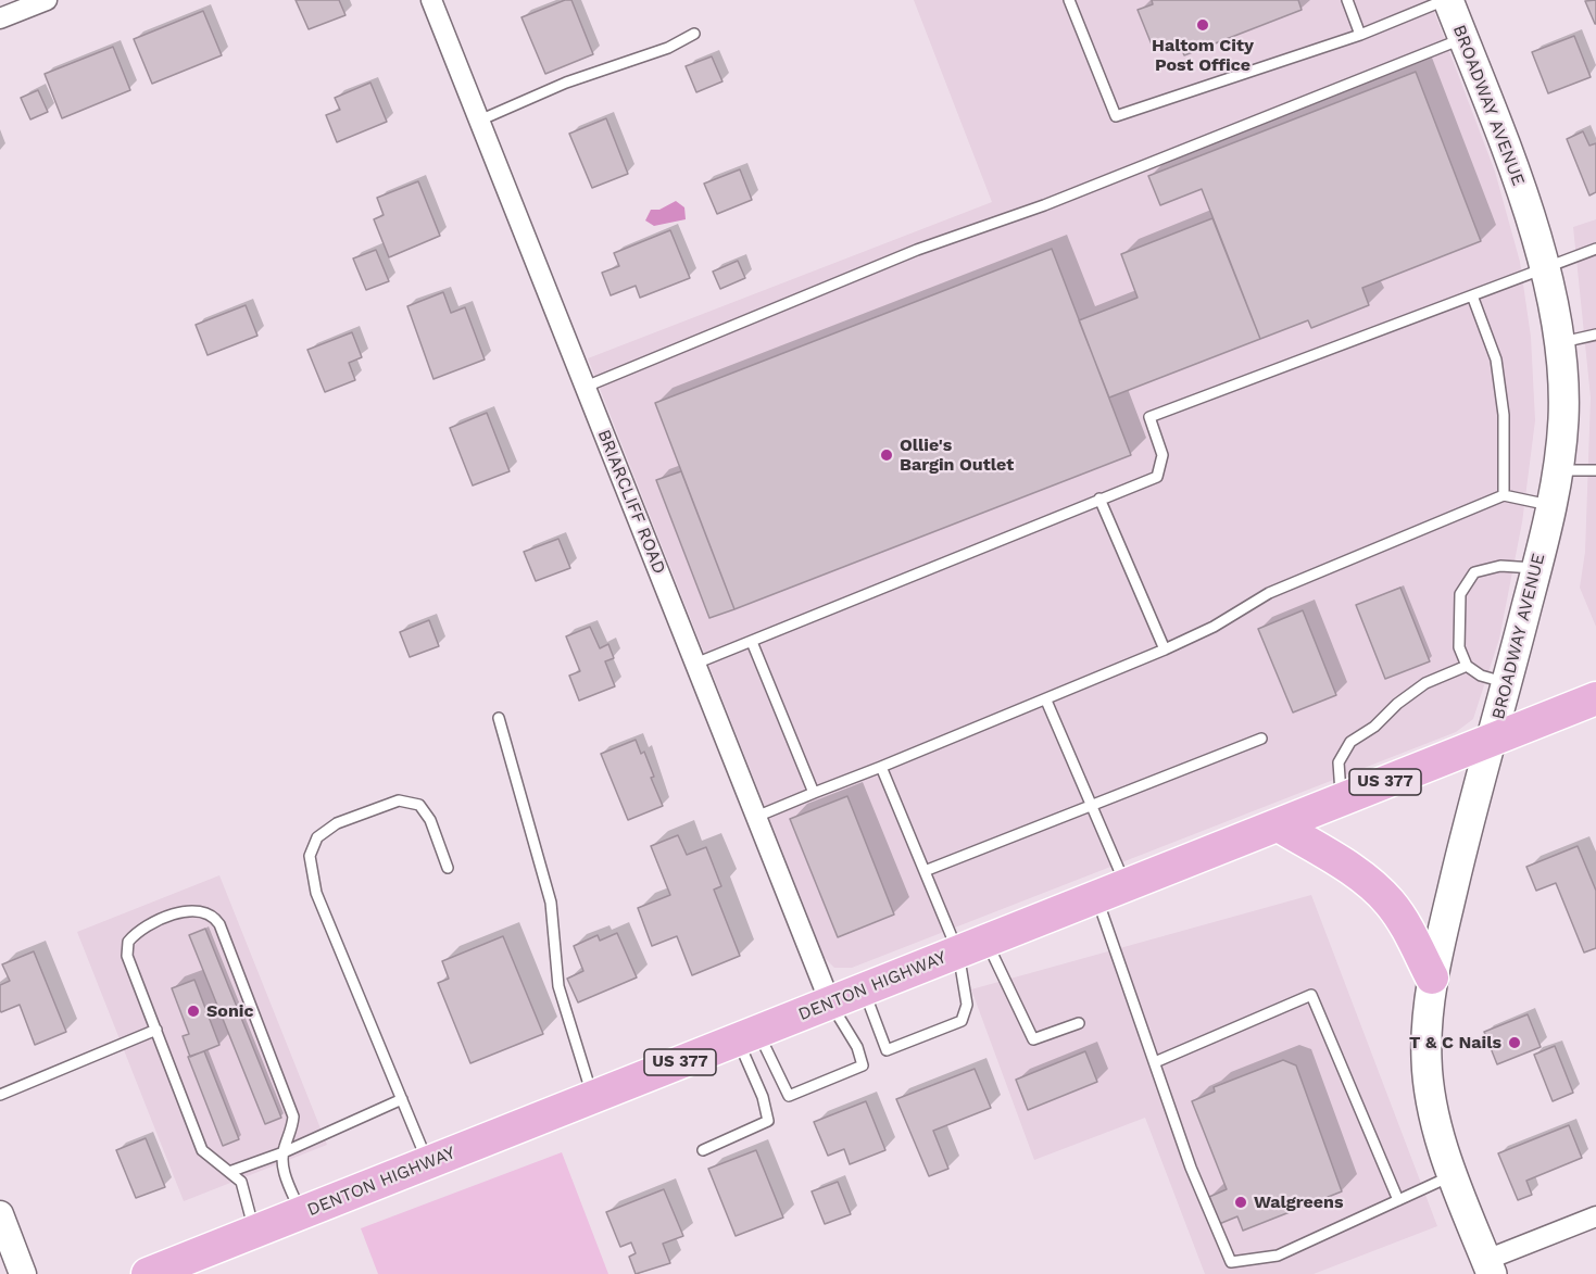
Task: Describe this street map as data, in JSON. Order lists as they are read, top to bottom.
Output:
{
  "streets": {
    "main road": ["BROADWAY AVENUE", "US 377", "DENTON HIGHWAY"],
    "street": ["BRIARCLIFF ROAD"]
  },
  "crossings": [
    ["BROADWAY AVENUE", "DENTON HIGHWAY"],
    ["BRIARCLIFF ROAD", "DENTON HIGHWAY"]
  ],
  "places": [
    "Haltom City Post Office",
    "Ollie's Bargin Outlet",
    "Sonic",
    "T & C Nails",
    "Walgreens"
  ]
}
